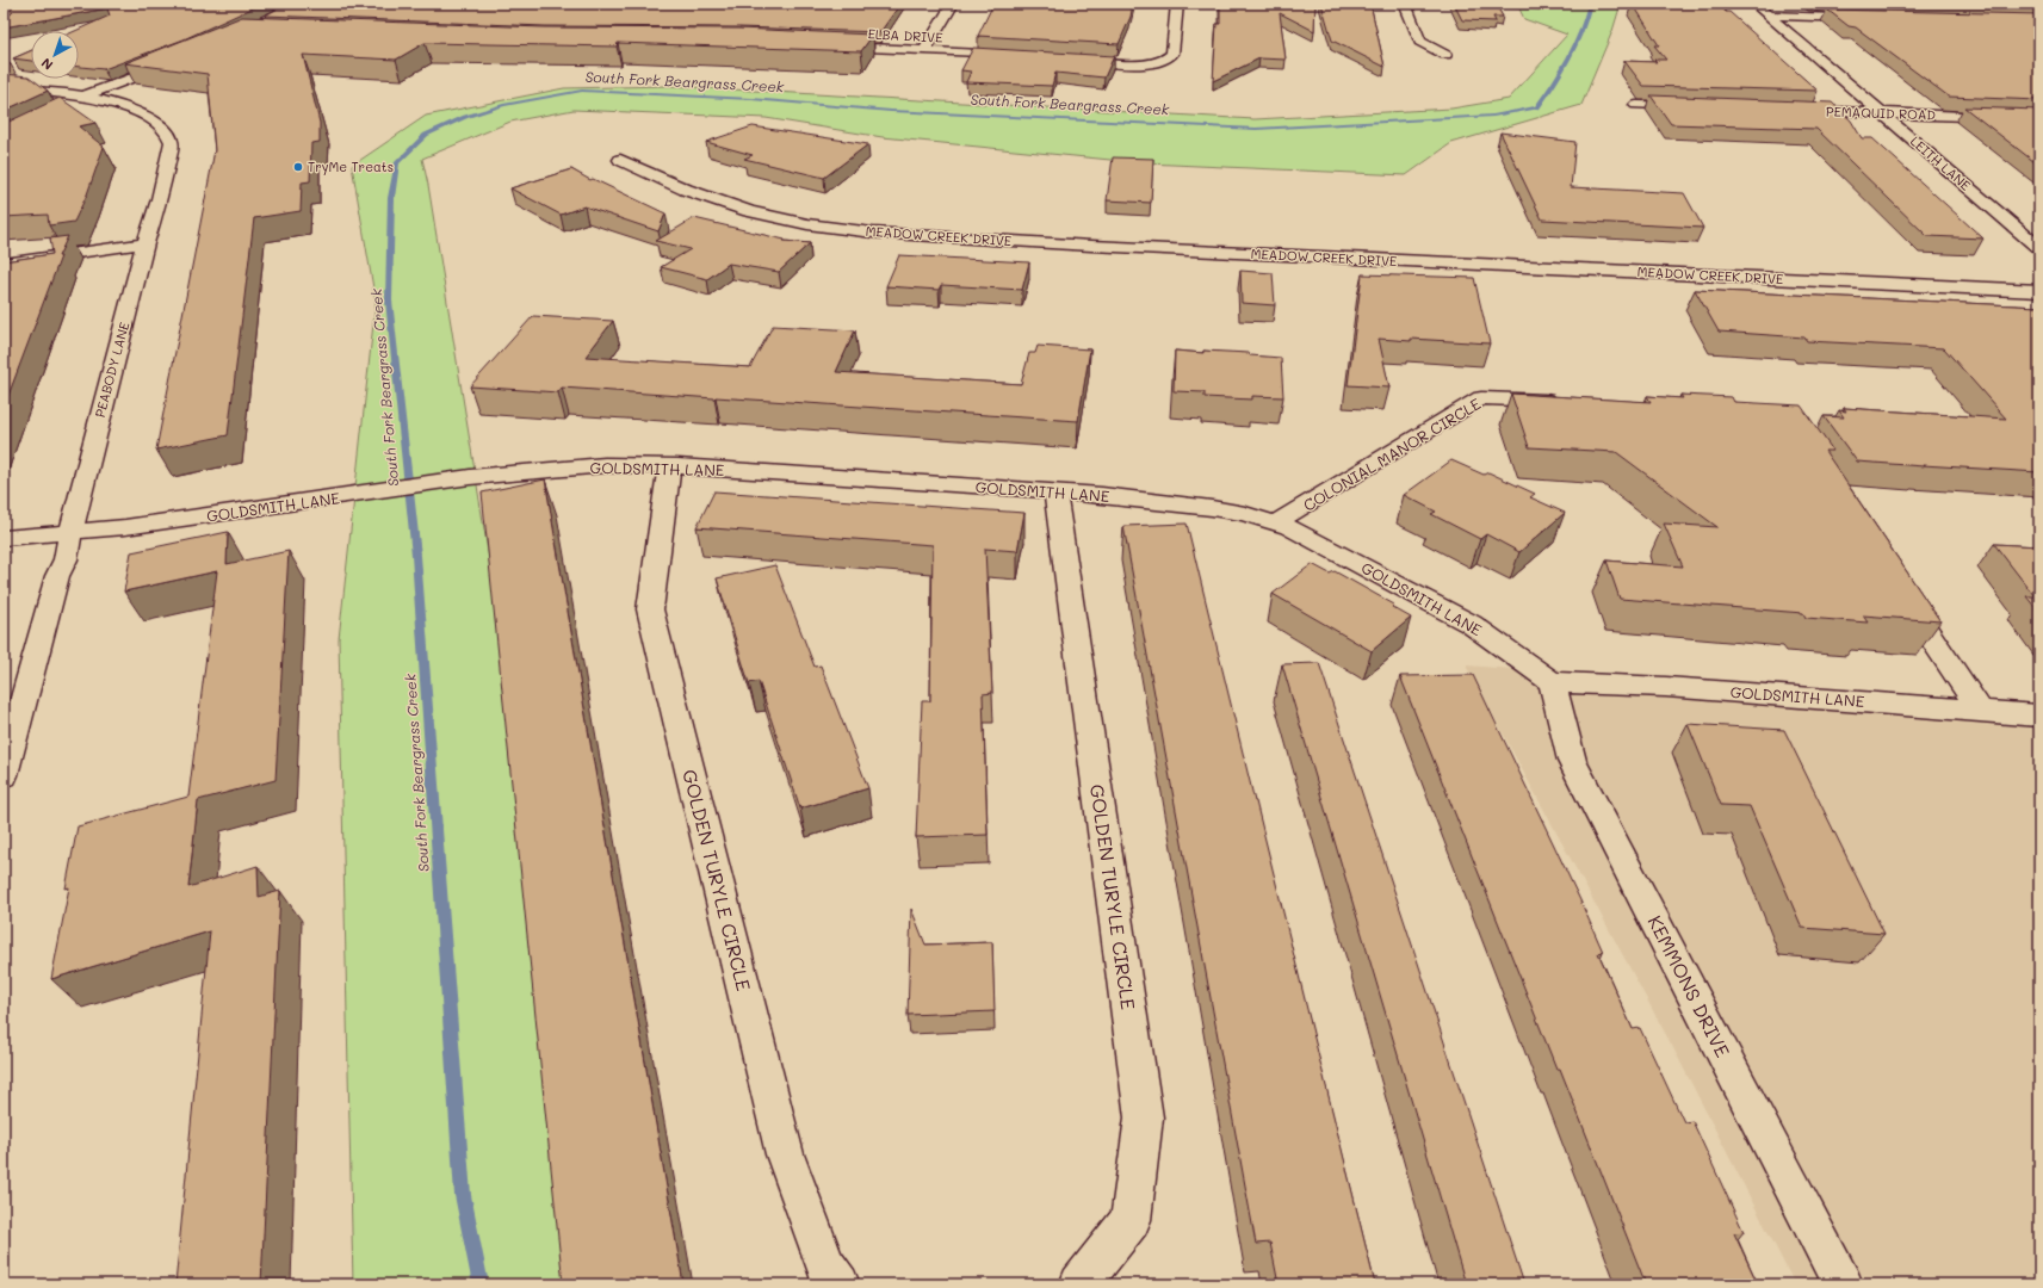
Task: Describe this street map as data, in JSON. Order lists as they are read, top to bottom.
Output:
{
  "streets": {
    "street": [
      "ELBA DRIVE",
      "PEMAQUID ROAD",
      "LEITH LANE",
      "MEADOW CREEK DRIVE",
      "PEABODY LANE",
      "COLONIAL MANOR CIRCLE",
      "GOLDSMITH LANE",
      "GOLDEN TURYLE CIRCLE",
      "KEMMONS DRIVE"
    ]
  },
  "crossings": [
    ["PEMAQUID ROAD", "LEITH LANE"],
    ["PEABODY LANE", "GOLDSMITH LANE"],
    ["COLONIAL MANOR CIRCLE", "GOLDSMITH LANE"],
    ["GOLDSMITH LANE", "GOLDEN TURYLE CIRCLE"],
    ["GOLDSMITH LANE", "KEMMONS DRIVE"]
  ],
  "water": ["South Fork Beargrass Creek"],
  "places": ["TryMe Treats"],
  "north": "bottom left"
}
